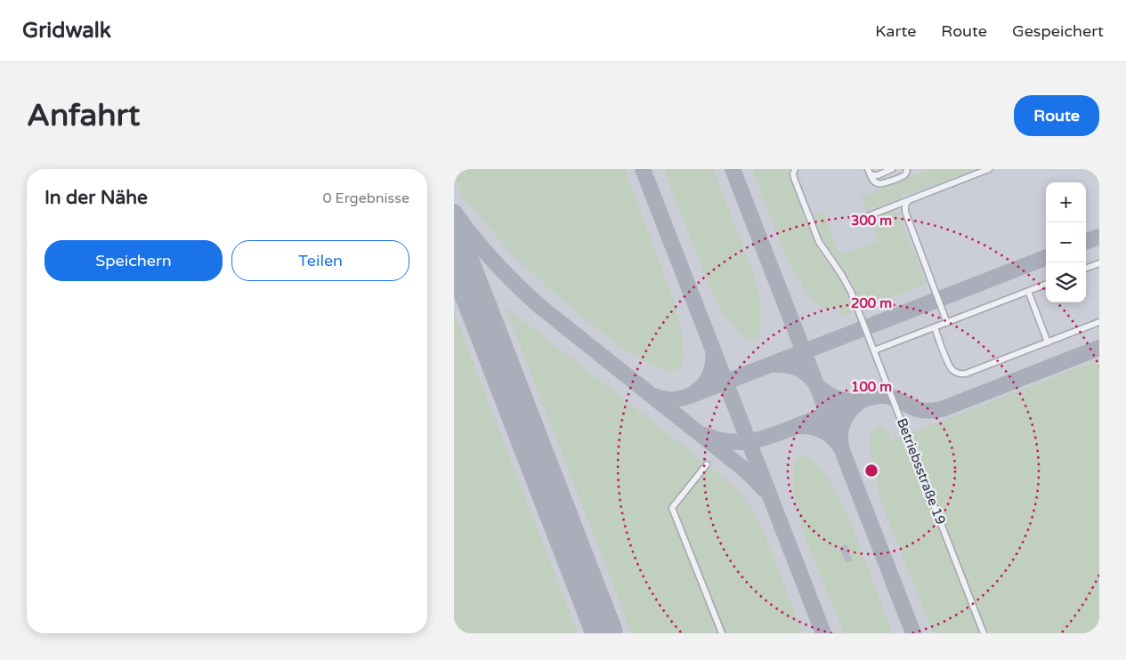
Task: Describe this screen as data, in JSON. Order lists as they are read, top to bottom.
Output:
{
  "streets": {
    "lane": ["Betriebsstraße 19"]
  },
  "page": {
    "header": "Gridwalk",
    "nav": ["Karte", "Route", "Gespeichert"],
    "buttons": [
      "Route",
      ["Speichern", "Teilen"]
    ],
    "title": "Anfahrt",
    "heading": ["In der Nähe", "0 Ergebnisse"],
    "map_buttons": ["+", "−"]
  },
  "rings": ["300 m", "200 m", "100 m"]
}
